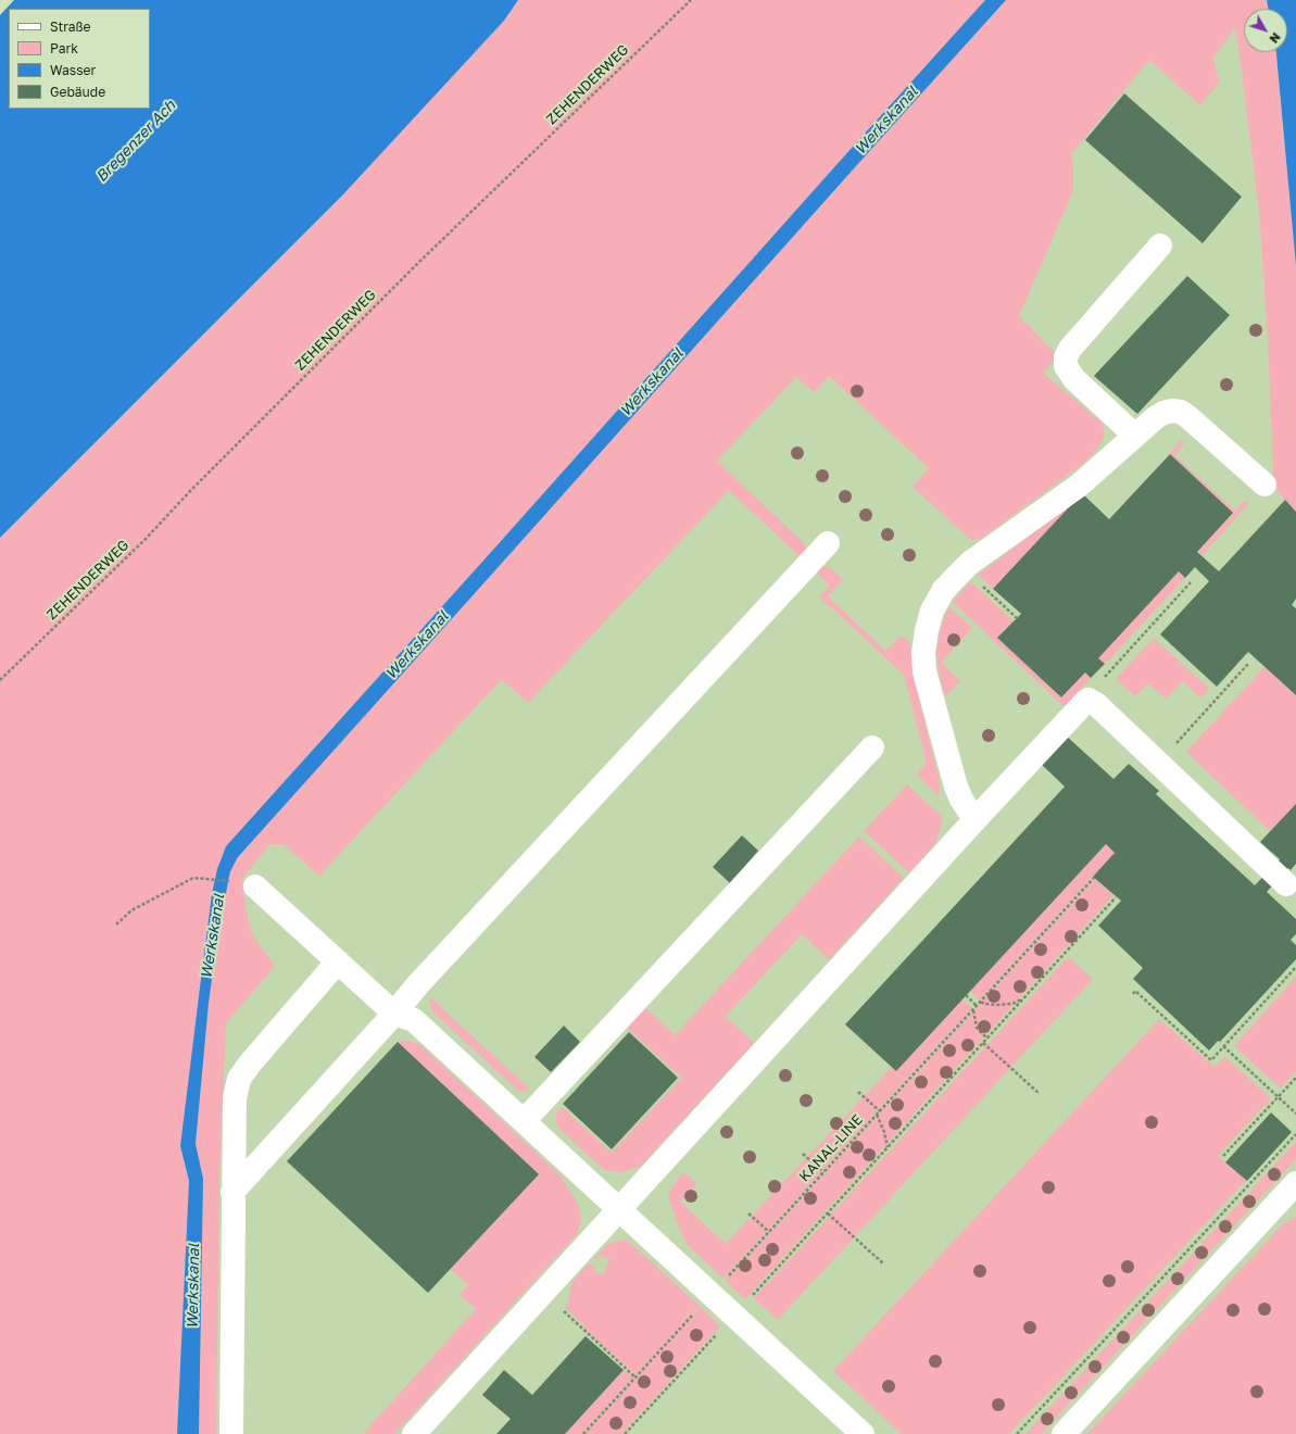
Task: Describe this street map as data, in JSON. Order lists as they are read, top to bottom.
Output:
{
  "streets": {
    "path": ["ZEHENDERWEG", "KANAL-LINE"]
  },
  "water": ["Werkskanal", "Bregenzer Ach"],
  "legend": [
    "Straße",
    "Park",
    "Wasser",
    "Gebäude"
  ],
  "north": "bottom right"
}
